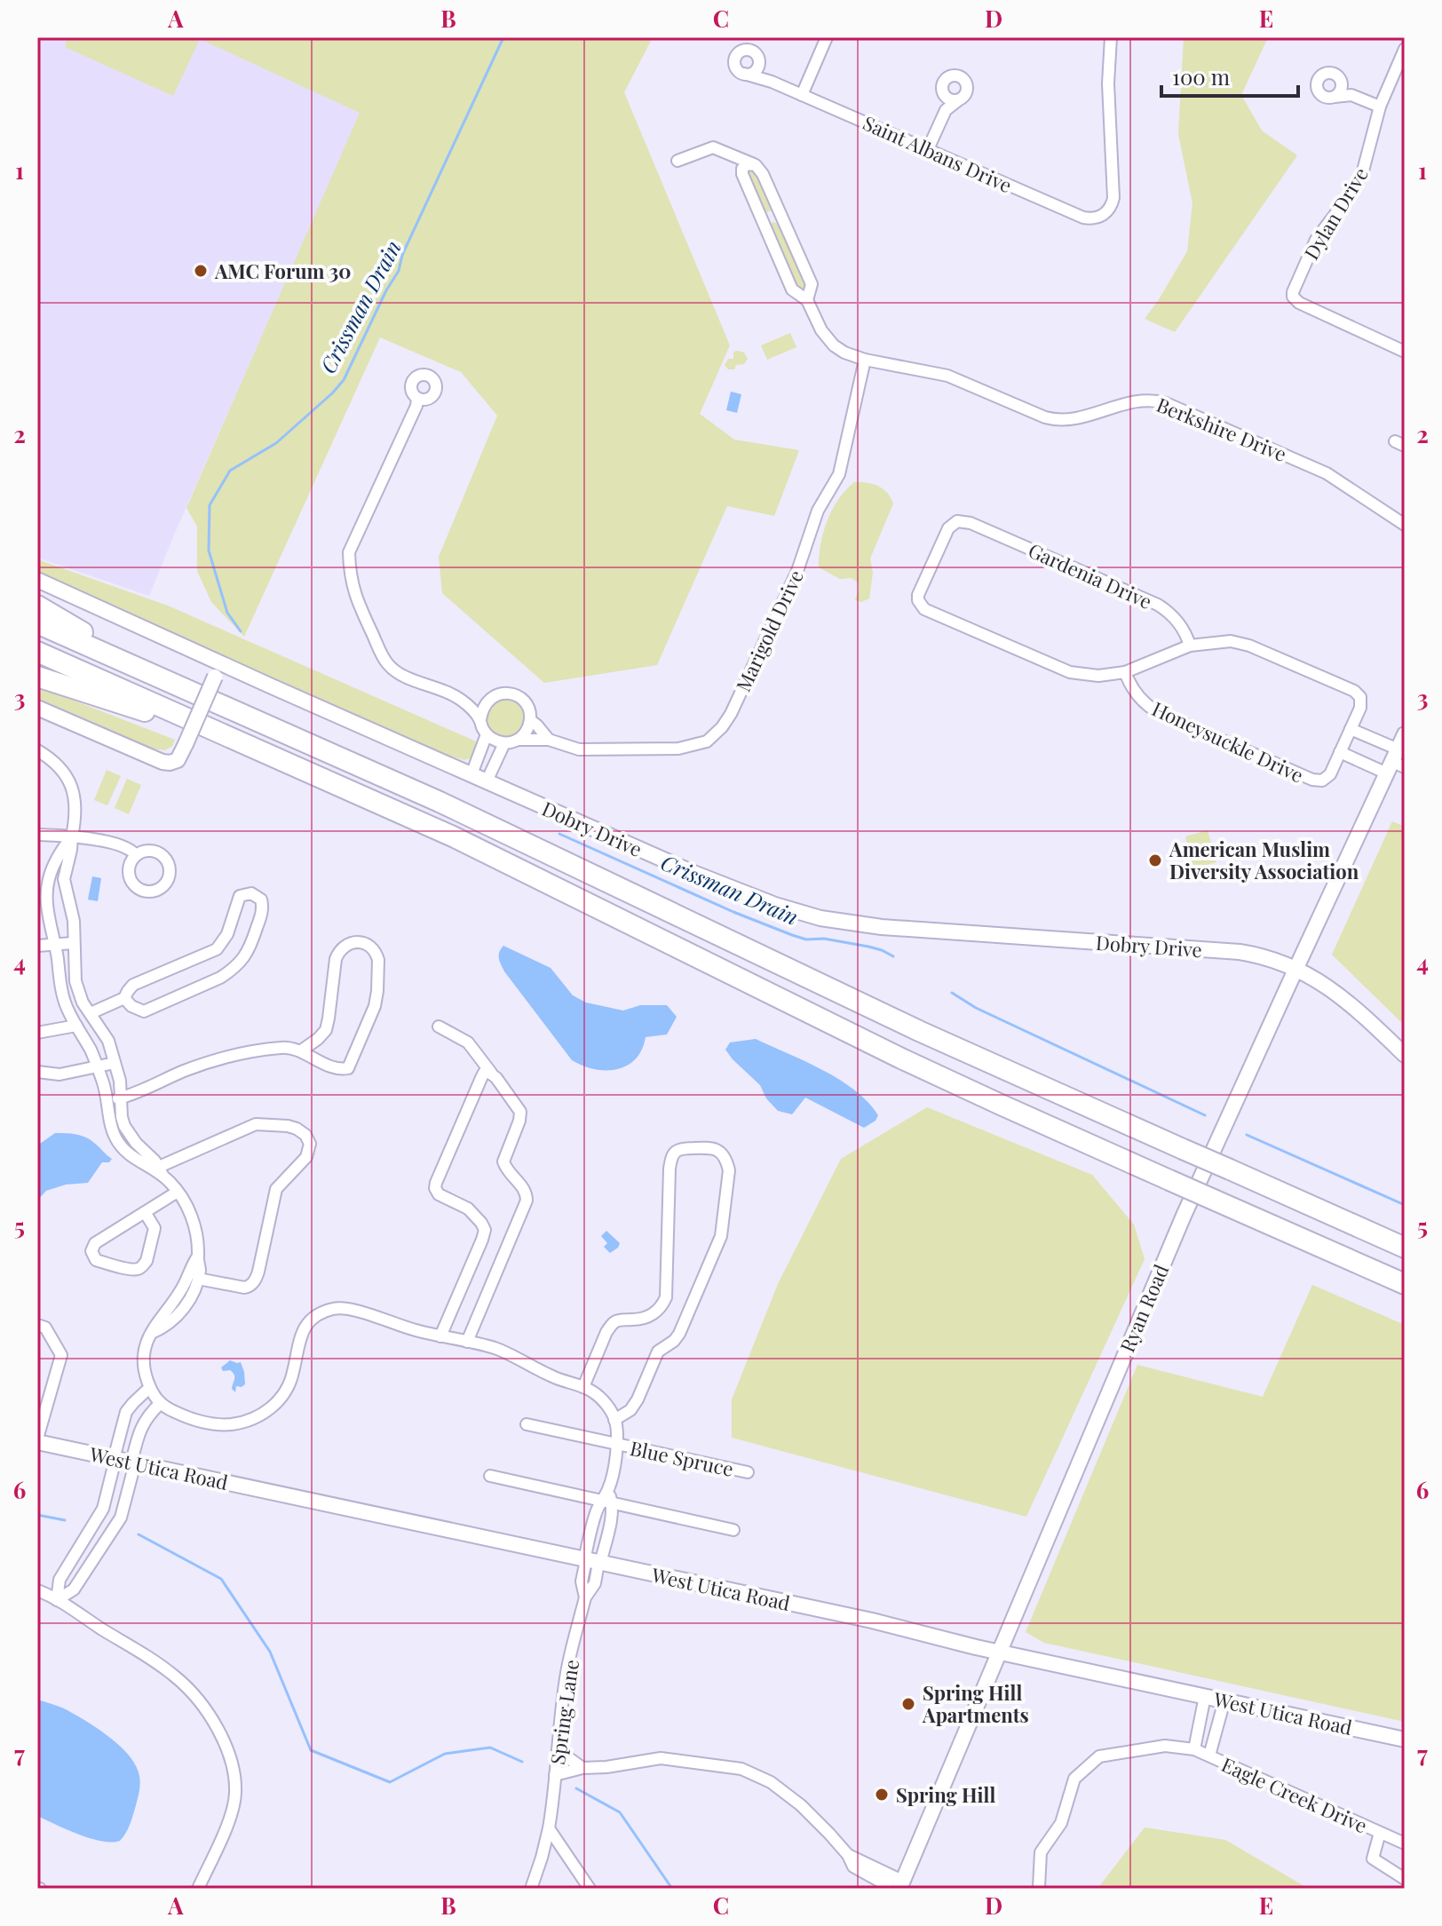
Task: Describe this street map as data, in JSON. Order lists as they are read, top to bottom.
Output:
{
  "streets": {
    "street": [
      "Saint Albans Drive",
      "Dylan Drive",
      "Berkshire Drive",
      "Gardenia Drive",
      "Marigold Drive",
      "Honeysuckle Drive",
      "Dobry Drive",
      "Ryan Road",
      "Blue Spruce",
      "West Utica Road",
      "Spring Lane",
      "Eagle Creek Drive"
    ]
  },
  "crossings": [
    ["Berkshire Drive", "Marigold Drive"],
    ["Gardenia Drive", "Honeysuckle Drive"],
    ["Dobry Drive", "Ryan Road"],
    ["Ryan Road", "West Utica Road"],
    ["West Utica Road", "Spring Lane"],
    ["West Utica Road", "Eagle Creek Drive"]
  ],
  "water": ["Crissman Drain"],
  "places": [
    "AMC Forum 30",
    "American Muslim Diversity Association",
    "Spring Hill Apartments",
    "Spring Hill"
  ],
  "scale_bar": "100 m",
  "grid": {
    "columns": [
      "A",
      "B",
      "C",
      "D",
      "E"
    ],
    "rows": [
      "1",
      "2",
      "3",
      "4",
      "5",
      "6",
      "7"
    ]
  }
}
